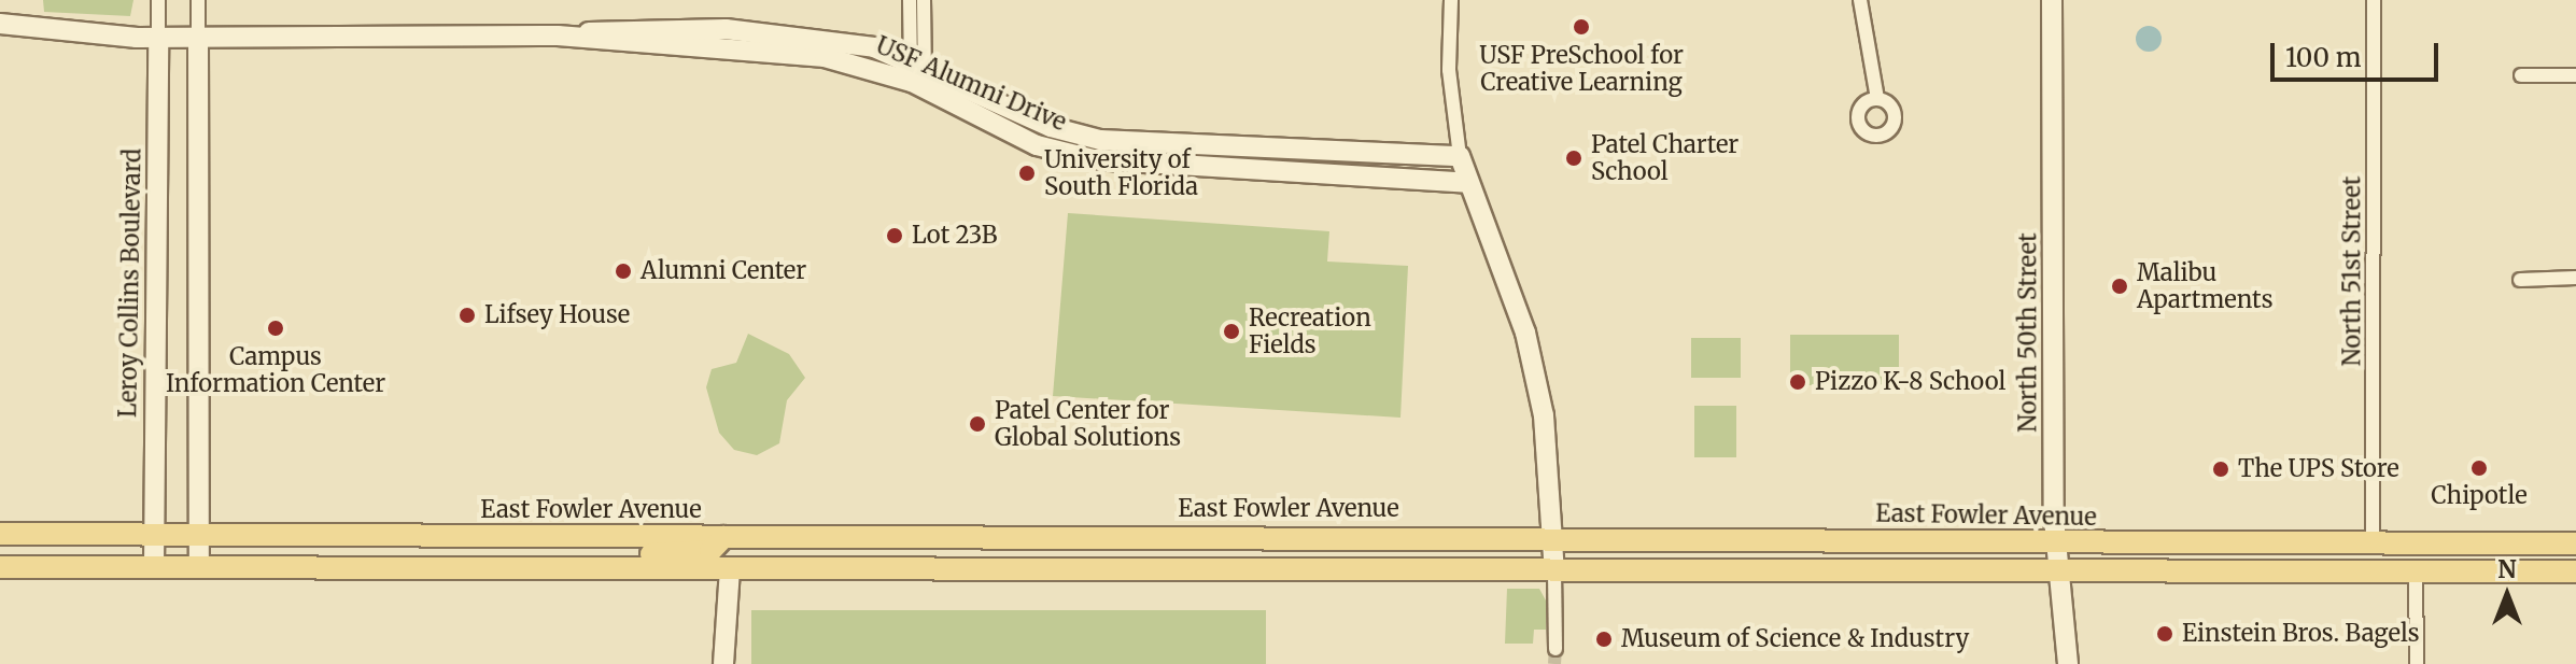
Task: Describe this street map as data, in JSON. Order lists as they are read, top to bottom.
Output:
{
  "streets": {
    "main road": ["East Fowler Avenue"],
    "street": [
      "USF Alumni Drive",
      "North 51st Street",
      "Leroy Collins Boulevard",
      "North 50th Street"
    ]
  },
  "crossings": [
    ["USF Alumni Drive", "Leroy Collins Boulevard"],
    ["North 51st Street", "East Fowler Avenue"],
    ["Leroy Collins Boulevard", "East Fowler Avenue"],
    ["North 50th Street", "East Fowler Avenue"]
  ],
  "places": [
    "USF PreSchool for Creative Learning",
    "Patel Charter School",
    "University of South Florida",
    "Lot 23B",
    "Alumni Center",
    "Malibu Apartments",
    "Lifsey House",
    "Campus Information Center",
    "Recreation Fields",
    "Pizzo K-8 School",
    "Patel Center for Global Solutions",
    "Chipotle",
    "The UPS Store",
    "Einstein Bros. Bagels",
    "Museum of Science & Industry"
  ],
  "scale_bar": "100 m",
  "north": "top"
}
